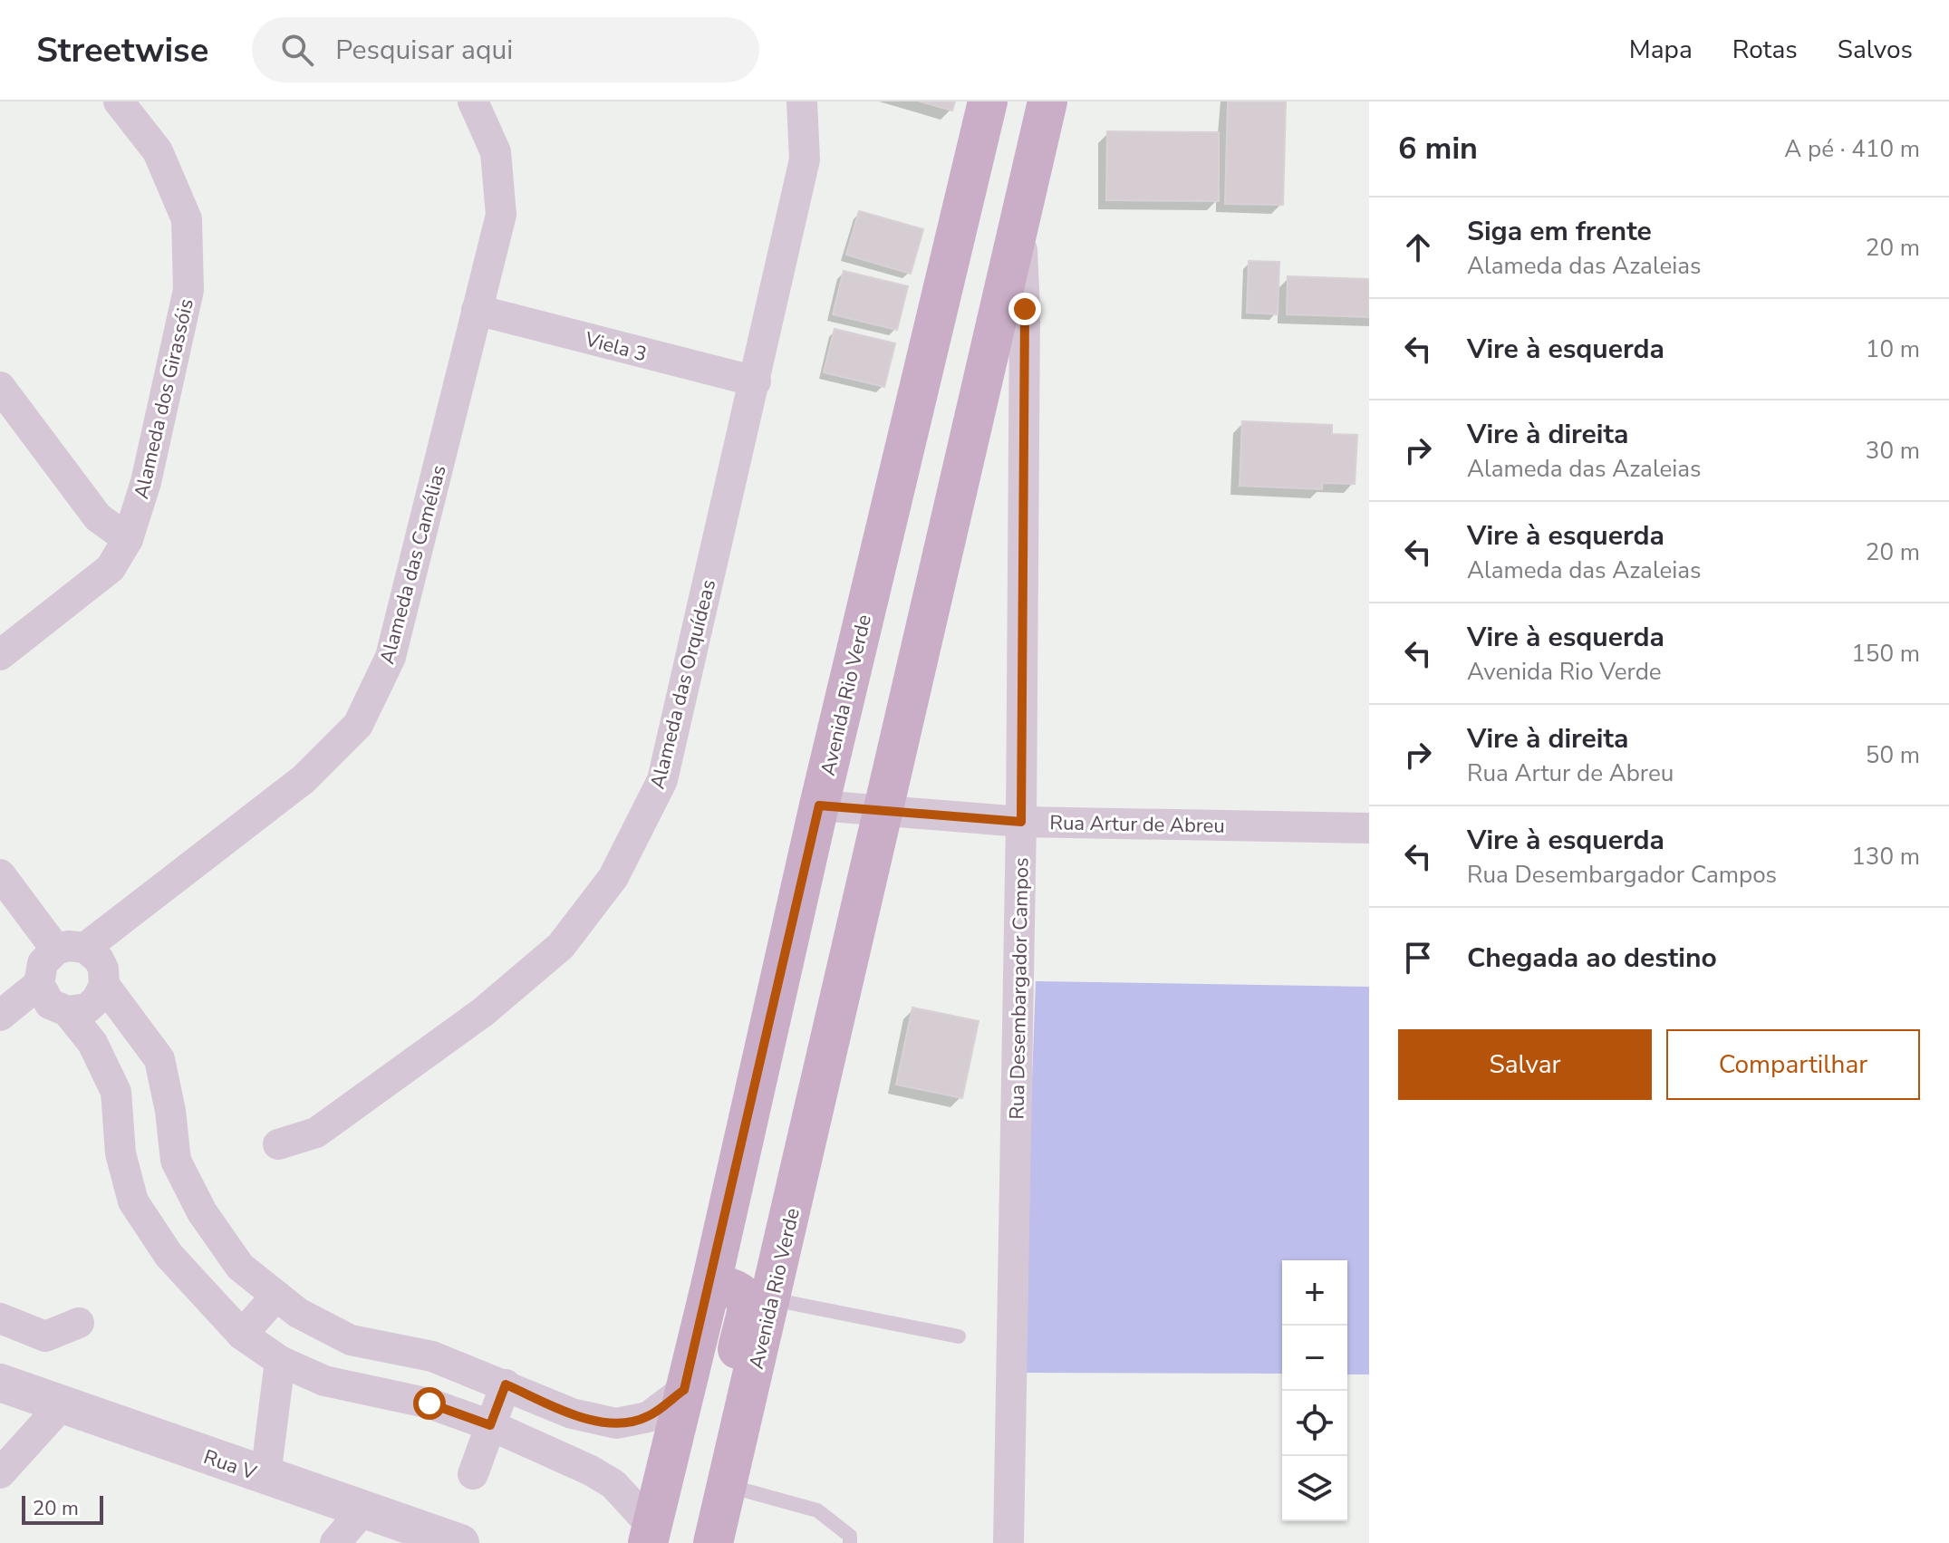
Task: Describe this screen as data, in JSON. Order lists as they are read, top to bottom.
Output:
{
  "streets": {
    "main road": ["Avenida Rio Verde"],
    "street": [
      "Viela 3",
      "Alameda dos Girassóis",
      "Alameda das Camélias",
      "Alameda das Orquídeas",
      "Rua Artur de Abreu",
      "Rua Desembargador Campos",
      "Rua V"
    ]
  },
  "crossings": [
    ["Viela 3", "Alameda das Camélias"],
    ["Viela 3", "Alameda das Orquídeas"],
    ["Avenida Rio Verde", "Rua Artur de Abreu"],
    ["Avenida Rio Verde", "Rua Desembargador Campos"],
    ["Rua Artur de Abreu", "Rua Desembargador Campos"]
  ],
  "scale_bar": "20 m",
  "page": {
    "header": "Streetwise",
    "search": "Pesquisar aqui",
    "nav": ["Mapa", "Rotas", "Salvos"],
    "heading": ["6 min", "A pé · 410 m"],
    "list": [
      ["Siga em frente", "Alameda das Azaleias", "20 m"],
      ["Vire à esquerda", "10 m"],
      ["Vire à direita", "Alameda das Azaleias", "30 m"],
      ["Vire à esquerda", "Alameda das Azaleias", "20 m"],
      ["Vire à esquerda", "Avenida Rio Verde", "150 m"],
      ["Vire à direita", "Rua Artur de Abreu", "50 m"],
      ["Vire à esquerda", "Rua Desembargador Campos", "130 m"],
      "Chegada ao destino"
    ],
    "buttons": ["Salvar", "Compartilhar"],
    "map_buttons": ["+", "−"],
    "scale": "20 m"
  }
}
